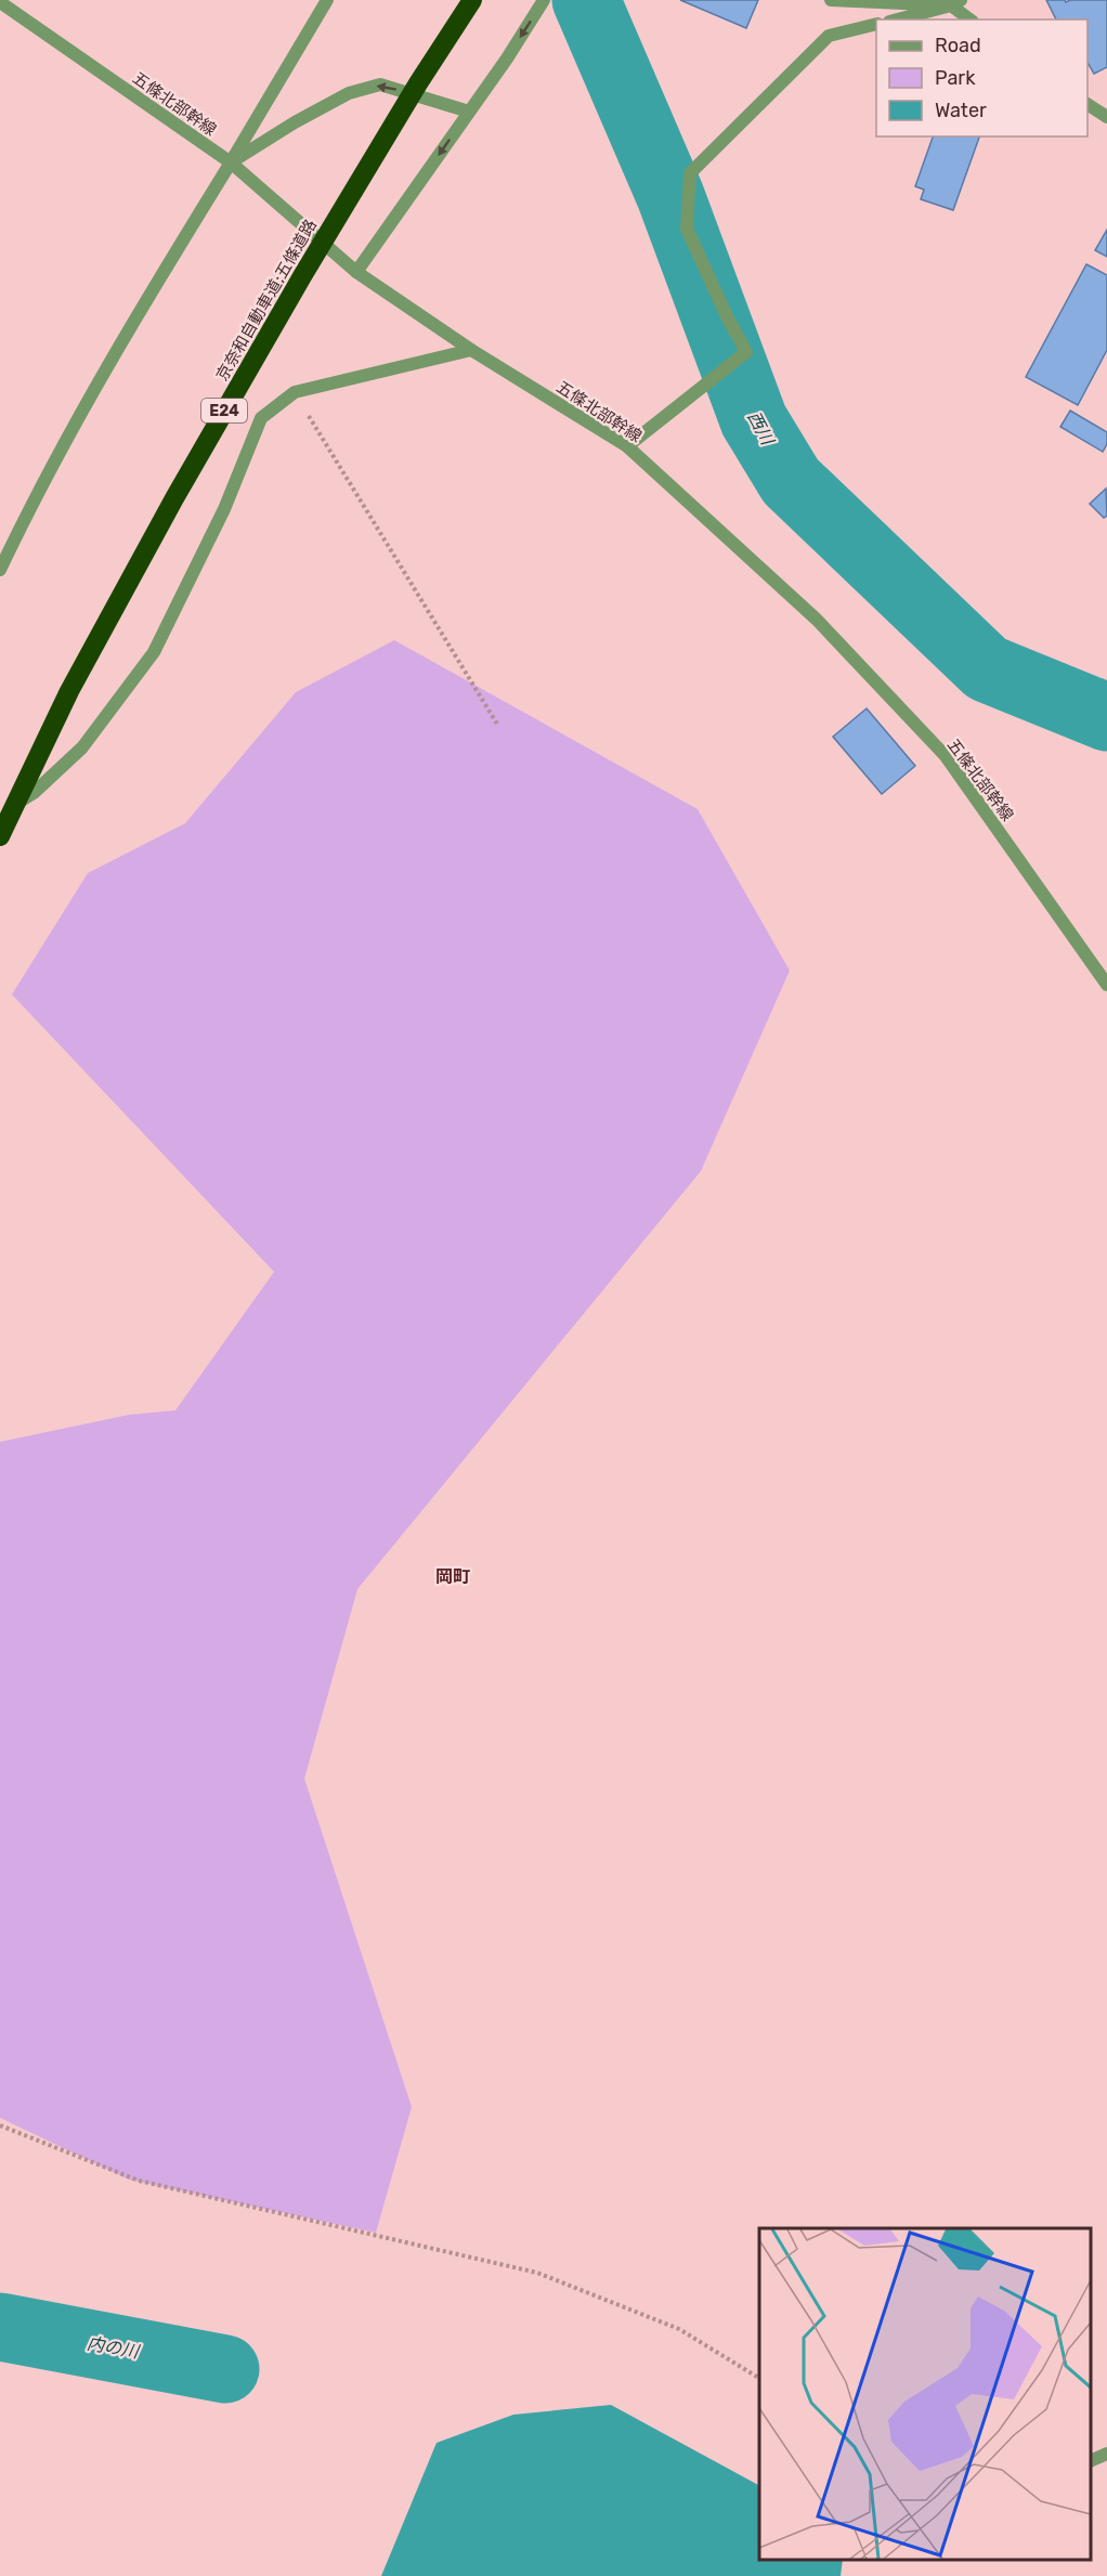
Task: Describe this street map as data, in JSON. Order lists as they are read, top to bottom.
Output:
{
  "streets": {
    "highway": ["京奈和自動車道;五條道路", "E24"],
    "street": ["五條北部幹線"]
  },
  "districts": ["岡町"],
  "water": ["西川", "内の川"],
  "legend": ["Road", "Park", "Water"]
}
